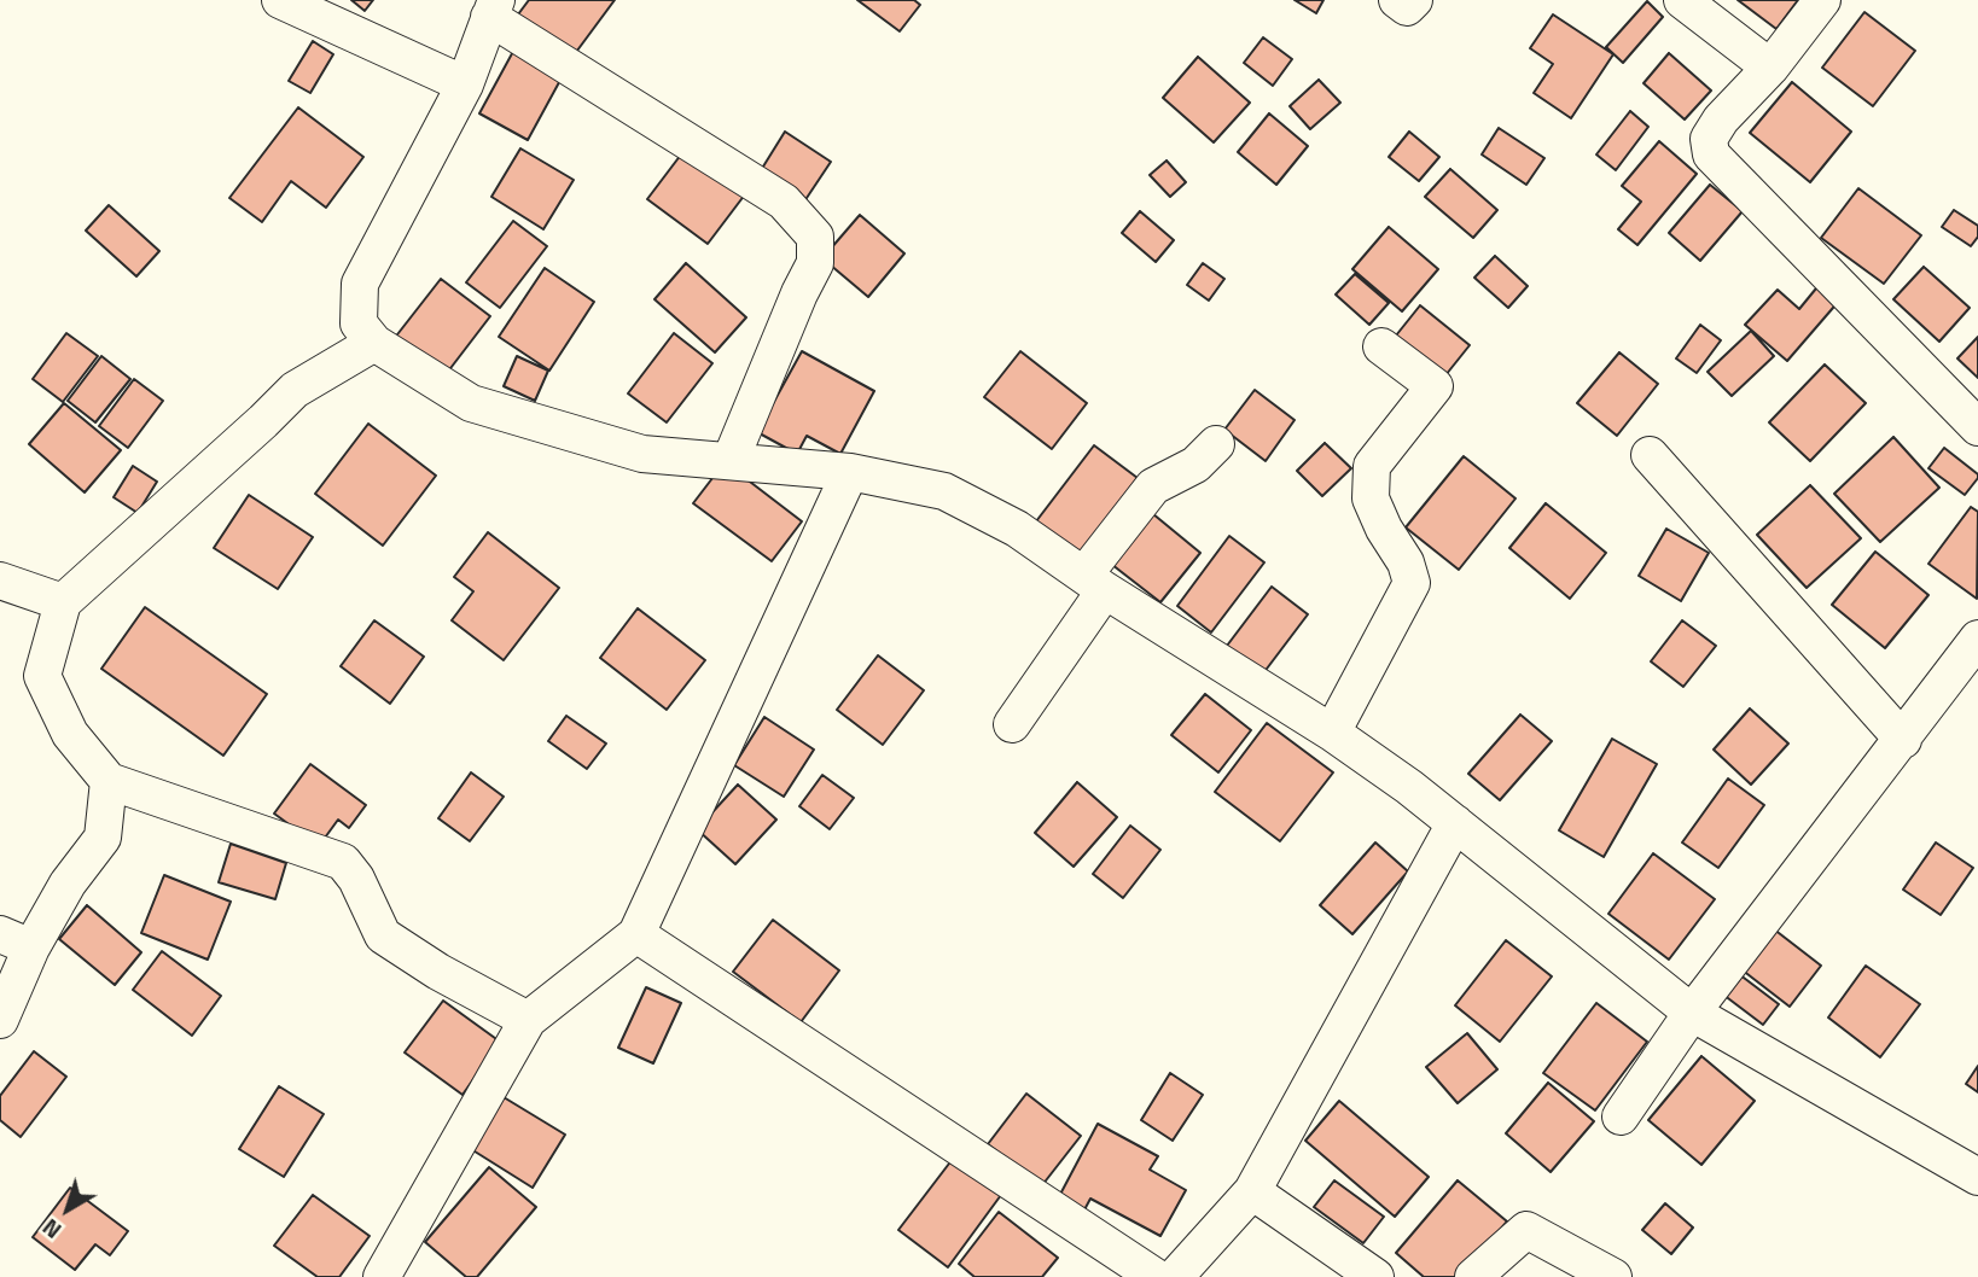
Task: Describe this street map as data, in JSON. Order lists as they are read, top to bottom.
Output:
{
  "north": "bottom left"
}
